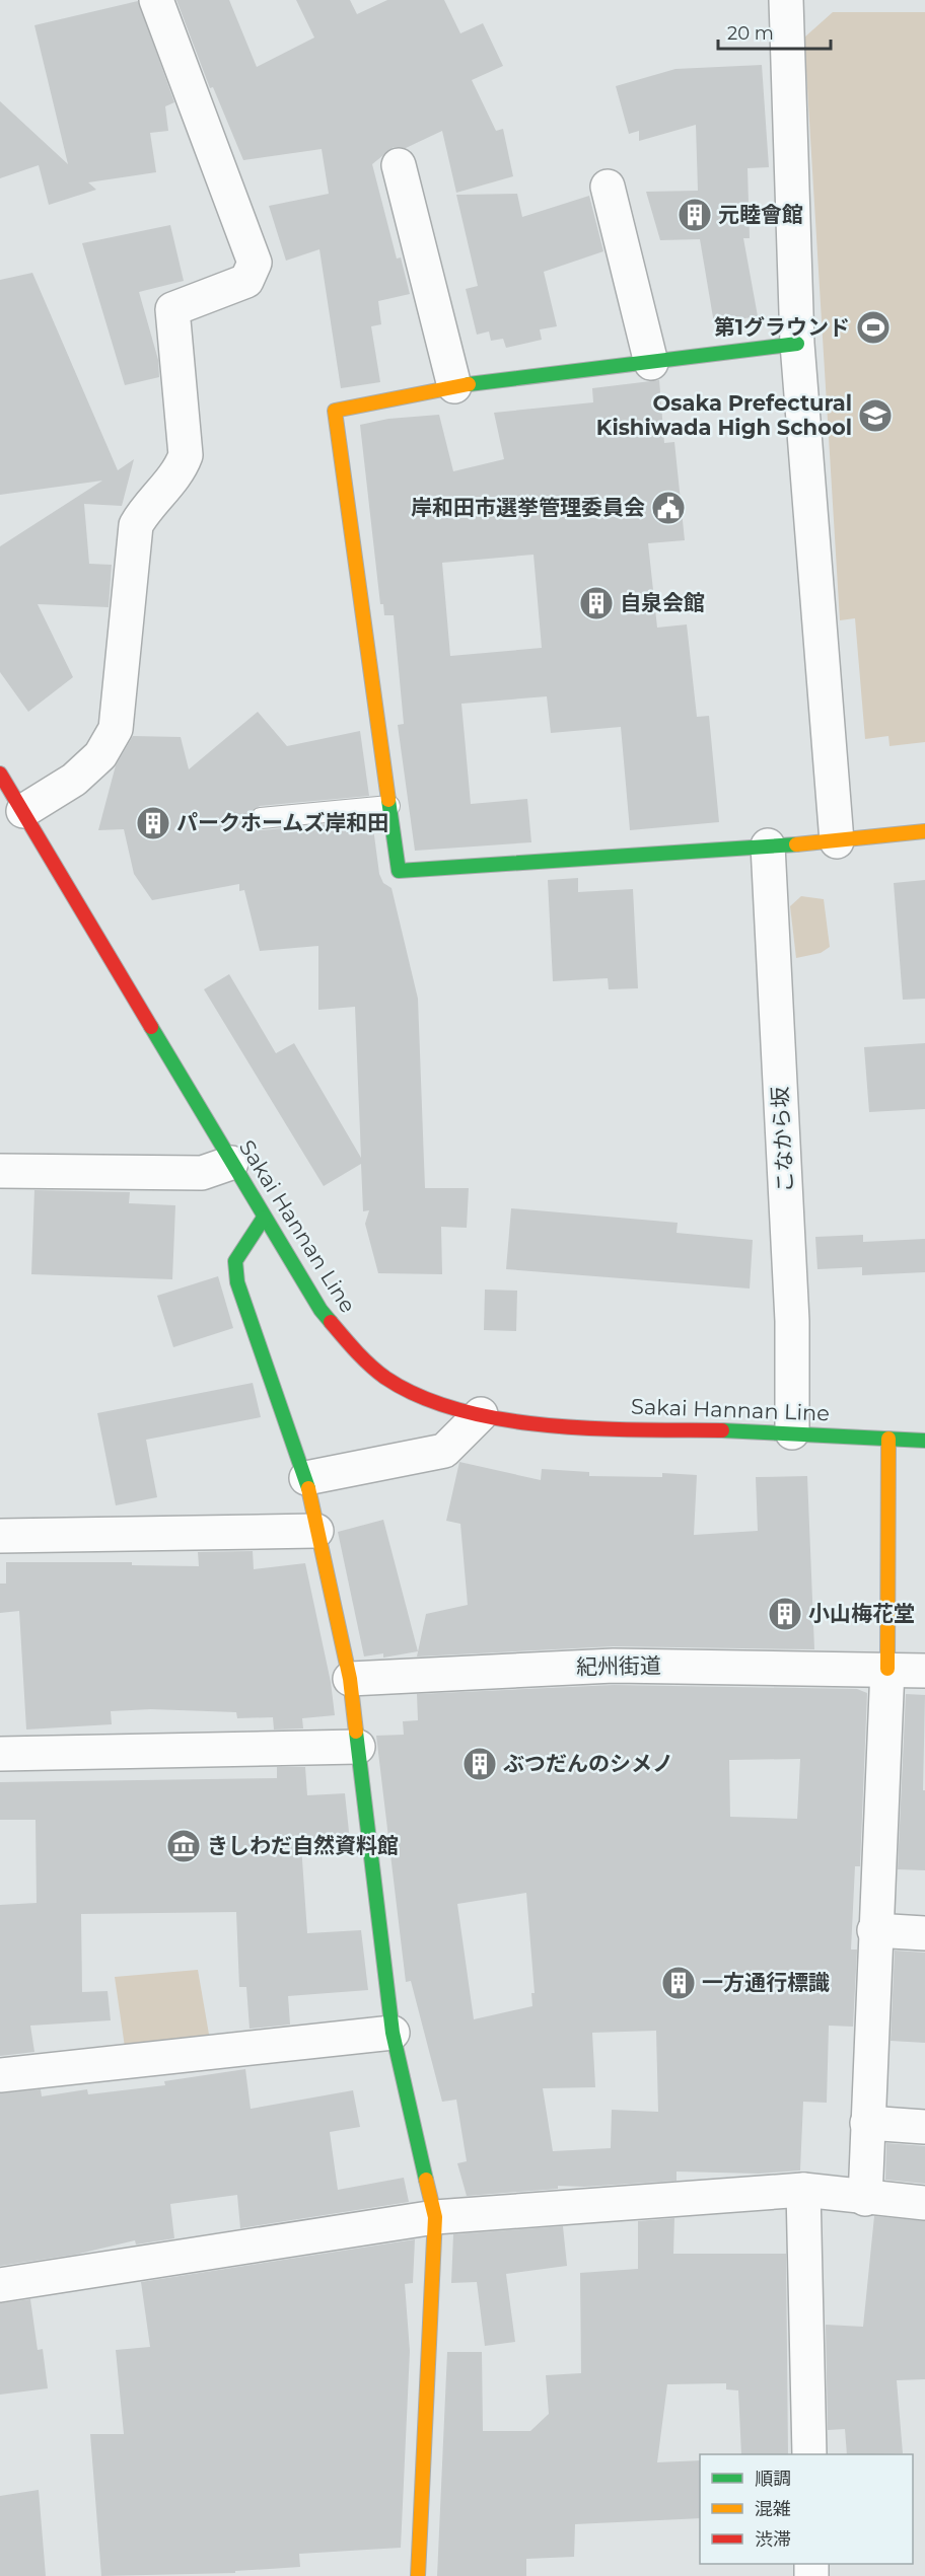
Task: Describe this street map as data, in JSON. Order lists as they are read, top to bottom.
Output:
{
  "streets": {
    "street": ["こなから坂", "Sakai Hannan Line", "紀州街道"]
  },
  "crossings": [
    ["こなから坂", "Sakai Hannan Line"]
  ],
  "places": {
    "building": [
      "元睦會館",
      "自泉会館",
      "パークホームズ岸和田",
      "小山梅花堂",
      "ぶつだんのシメノ",
      "一方通行標識"
    ],
    "sports": ["第1グラウンド"],
    "school or university": ["Osaka Prefectural Kishiwada High School"],
    "public building": ["岸和田市選挙管理委員会"],
    "museum": ["きしわだ自然資料館"]
  },
  "legend": ["順調", "混雑", "渋滞"],
  "scale_bar": "20 m"
}
